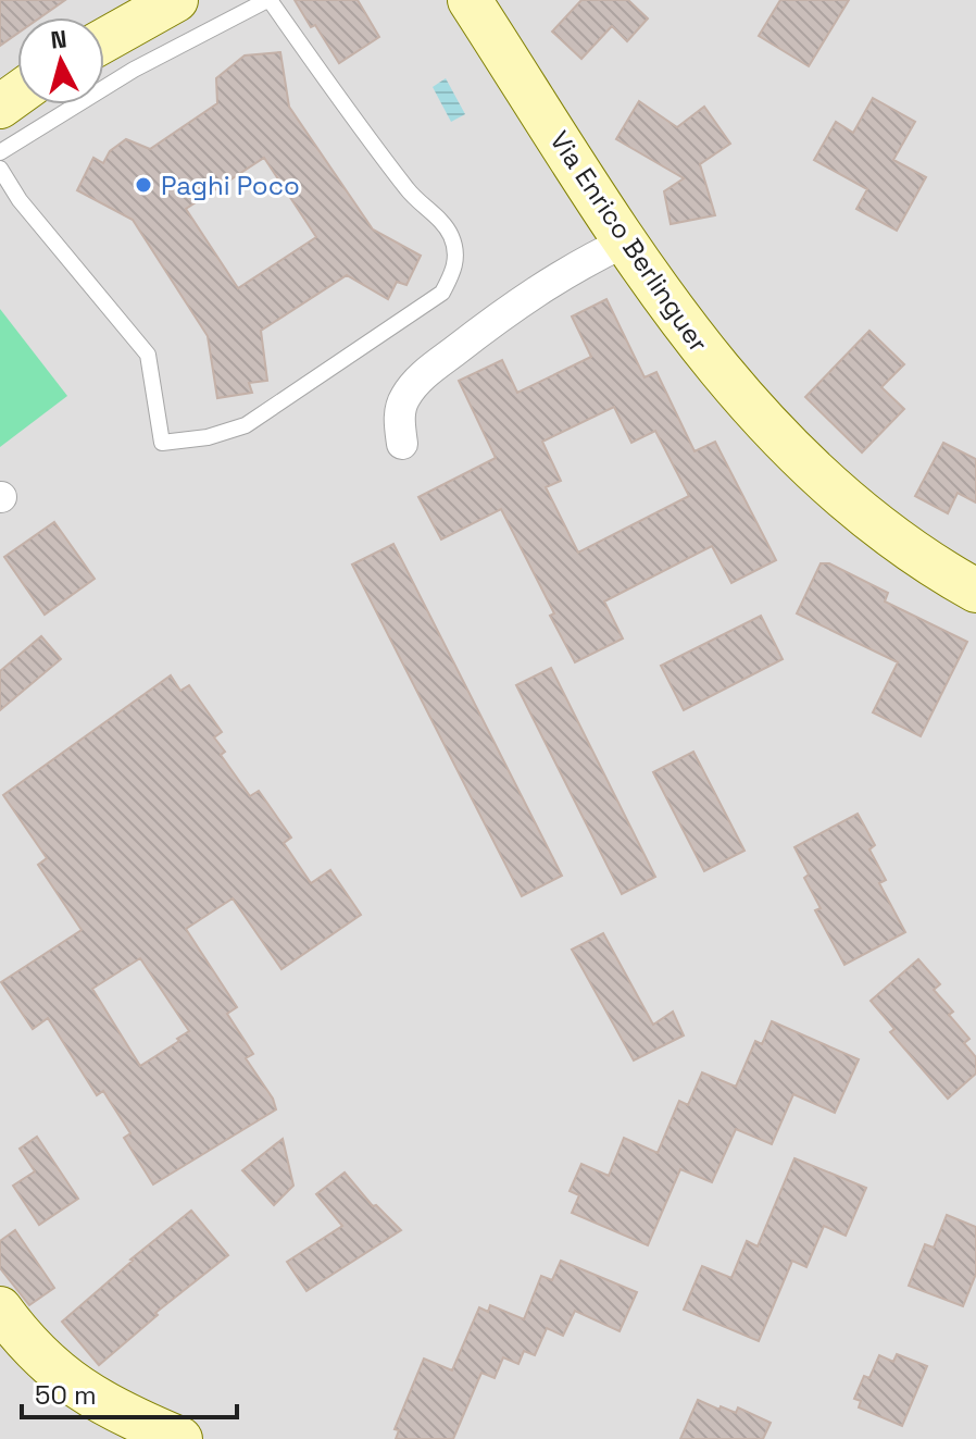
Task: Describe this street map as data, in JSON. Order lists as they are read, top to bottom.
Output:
{
  "streets": {
    "street": ["Via Enrico Berlinguer"]
  },
  "places": ["Paghi Poco"],
  "scale_bar": "50 m",
  "north": "top"
}
